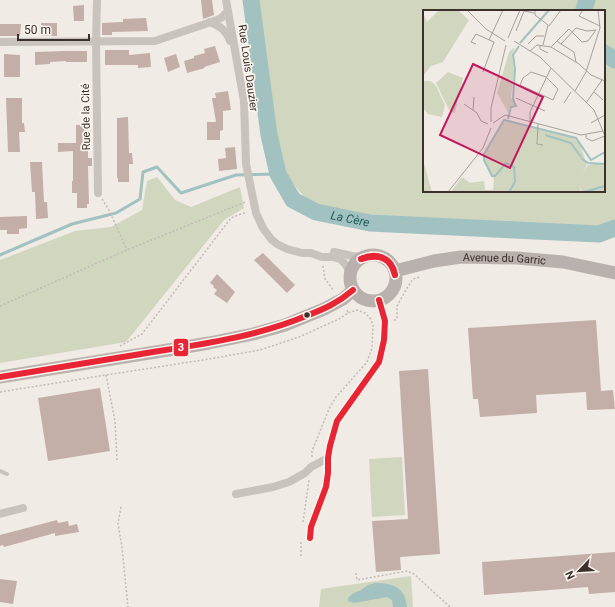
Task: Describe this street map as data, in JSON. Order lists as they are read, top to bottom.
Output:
{
  "streets": {
    "main road": ["Avenue du Garric"],
    "street": ["Rue Louis Dauzier", "Rue de la Cité"]
  },
  "water": ["La Cère"],
  "lines": ["transit line 3"],
  "scale_bar": "50 m",
  "north": "bottom left"
}
